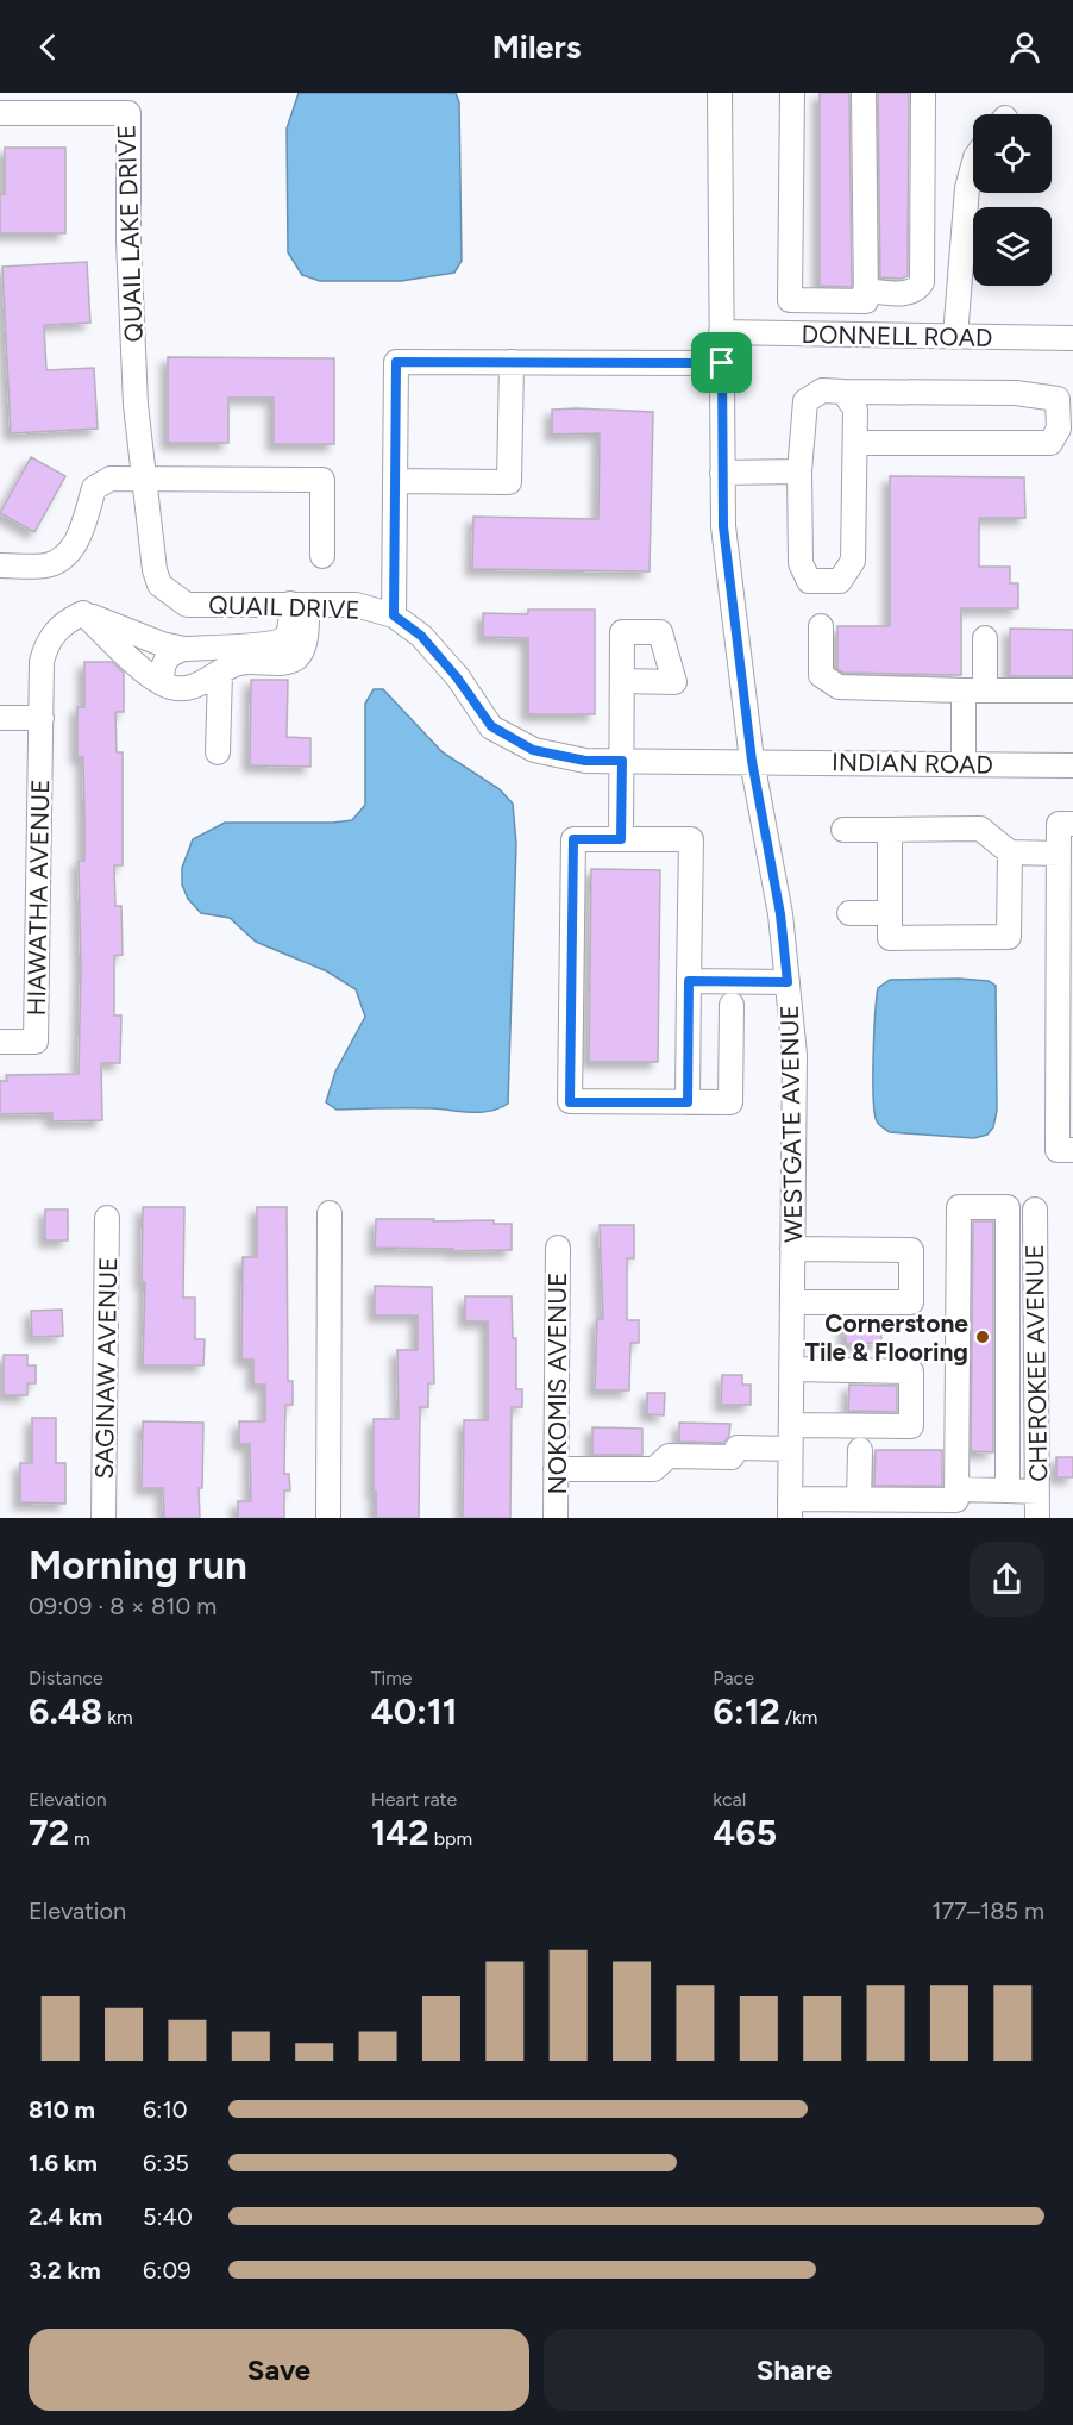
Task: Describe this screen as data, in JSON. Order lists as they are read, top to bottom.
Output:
{
  "streets": {
    "street": [
      "QUAIL LAKE DRIVE",
      "DONNELL ROAD",
      "QUAIL DRIVE",
      "INDIAN ROAD",
      "HIAWATHA AVENUE",
      "WESTGATE AVENUE",
      "CHEROKEE AVENUE",
      "SAGINAW AVENUE",
      "NOKOMIS AVENUE"
    ]
  },
  "crossings": [
    ["QUAIL LAKE DRIVE", "QUAIL DRIVE"],
    ["DONNELL ROAD", "WESTGATE AVENUE"],
    ["QUAIL DRIVE", "INDIAN ROAD"],
    ["QUAIL DRIVE", "WESTGATE AVENUE"],
    ["INDIAN ROAD", "WESTGATE AVENUE"]
  ],
  "places": ["Cornerstone Tile & Flooring"],
  "page": {
    "header": "Milers",
    "heading": ["Morning run", "09:09 · 8 × 810 m"],
    "stats": [
      ["Distance", "6.48 km"],
      ["Time", "40:11"],
      ["Pace", "6:12 /km"],
      ["Elevation", "72 m"],
      ["Heart rate", "142 bpm"],
      ["kcal", "465"]
    ],
    "chart": ["Elevation", "177–185 m"],
    "list": [
      {
        "name": "810 m",
        "note": "6:10"
      },
      {
        "name": "1.6 km",
        "note": "6:35"
      },
      {
        "name": "2.4 km",
        "note": "5:40"
      },
      {
        "name": "3.2 km",
        "note": "6:09"
      }
    ],
    "buttons": ["Save", "Share"]
  }
}
